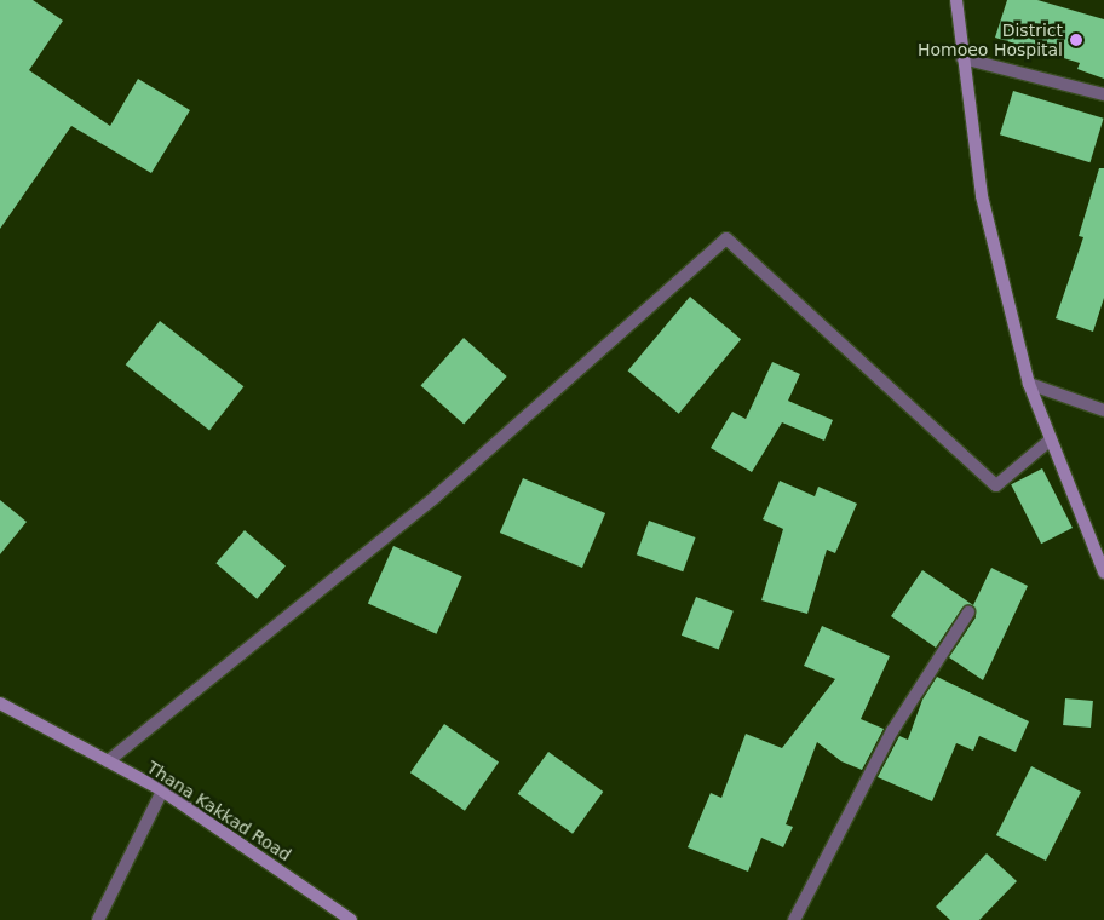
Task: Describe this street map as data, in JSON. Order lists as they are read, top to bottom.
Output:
{
  "streets": {
    "main road": ["Thana Kakkad Road"]
  },
  "places": ["District Homoeo Hospital"]
}
